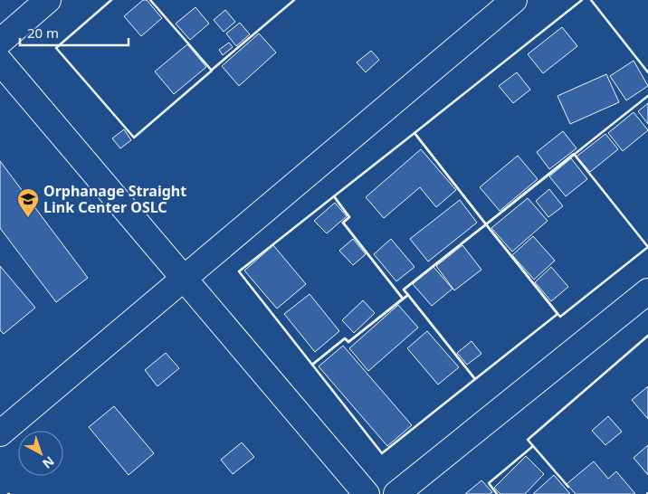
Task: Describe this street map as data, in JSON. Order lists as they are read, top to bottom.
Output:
{
  "places": {
    "school or university": ["Orphanage Straight Link Center OSLC"]
  },
  "scale_bar": "20 m",
  "north": "bottom right"
}
